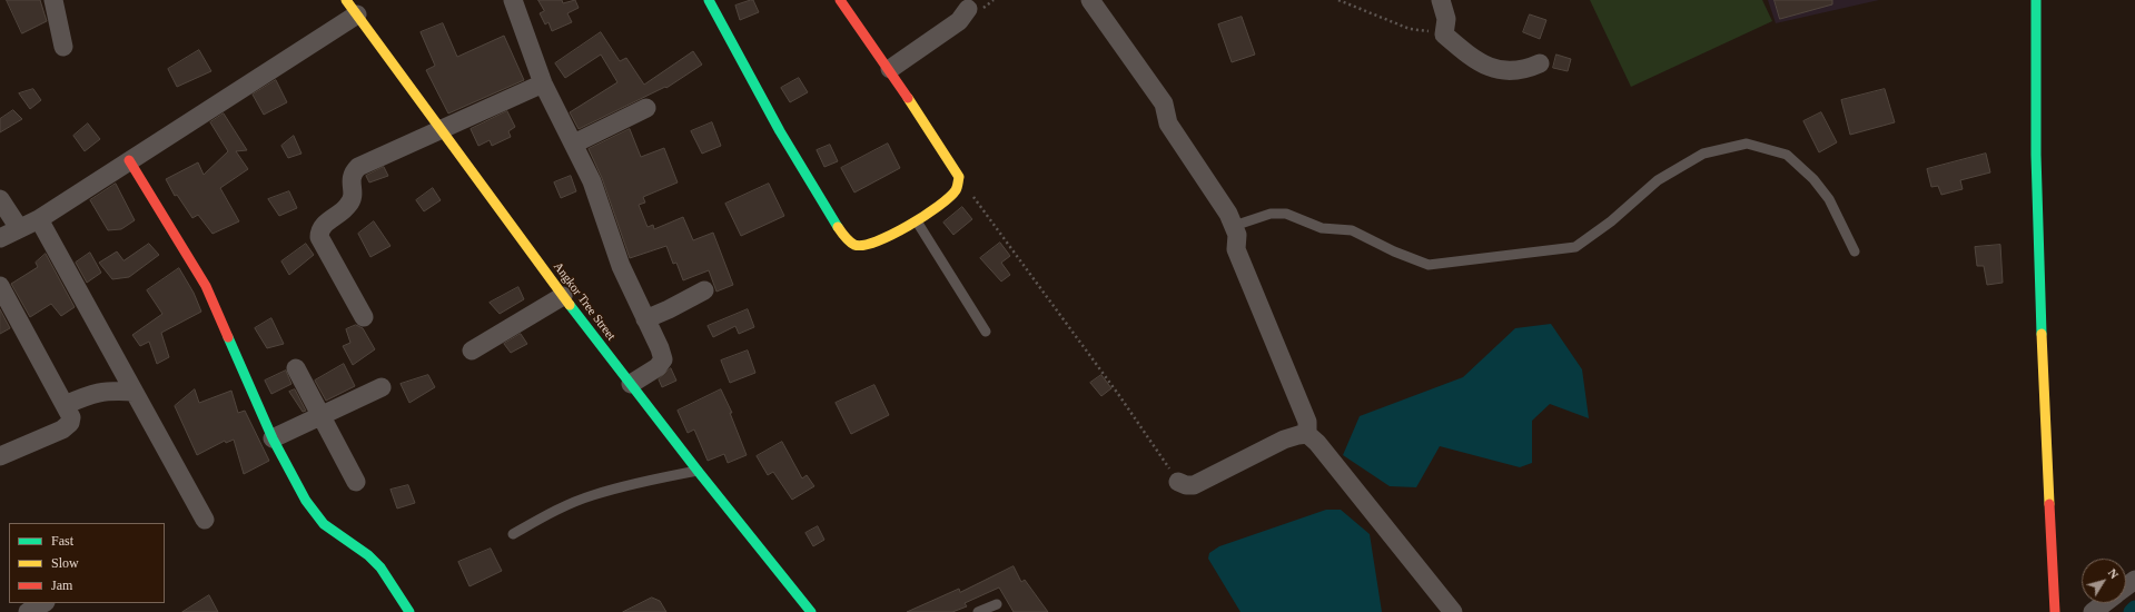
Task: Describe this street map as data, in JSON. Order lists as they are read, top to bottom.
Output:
{
  "streets": {
    "street": ["Angkor Tree Street"]
  },
  "legend": ["Fast", "Slow", "Jam"],
  "north": "top right"
}
